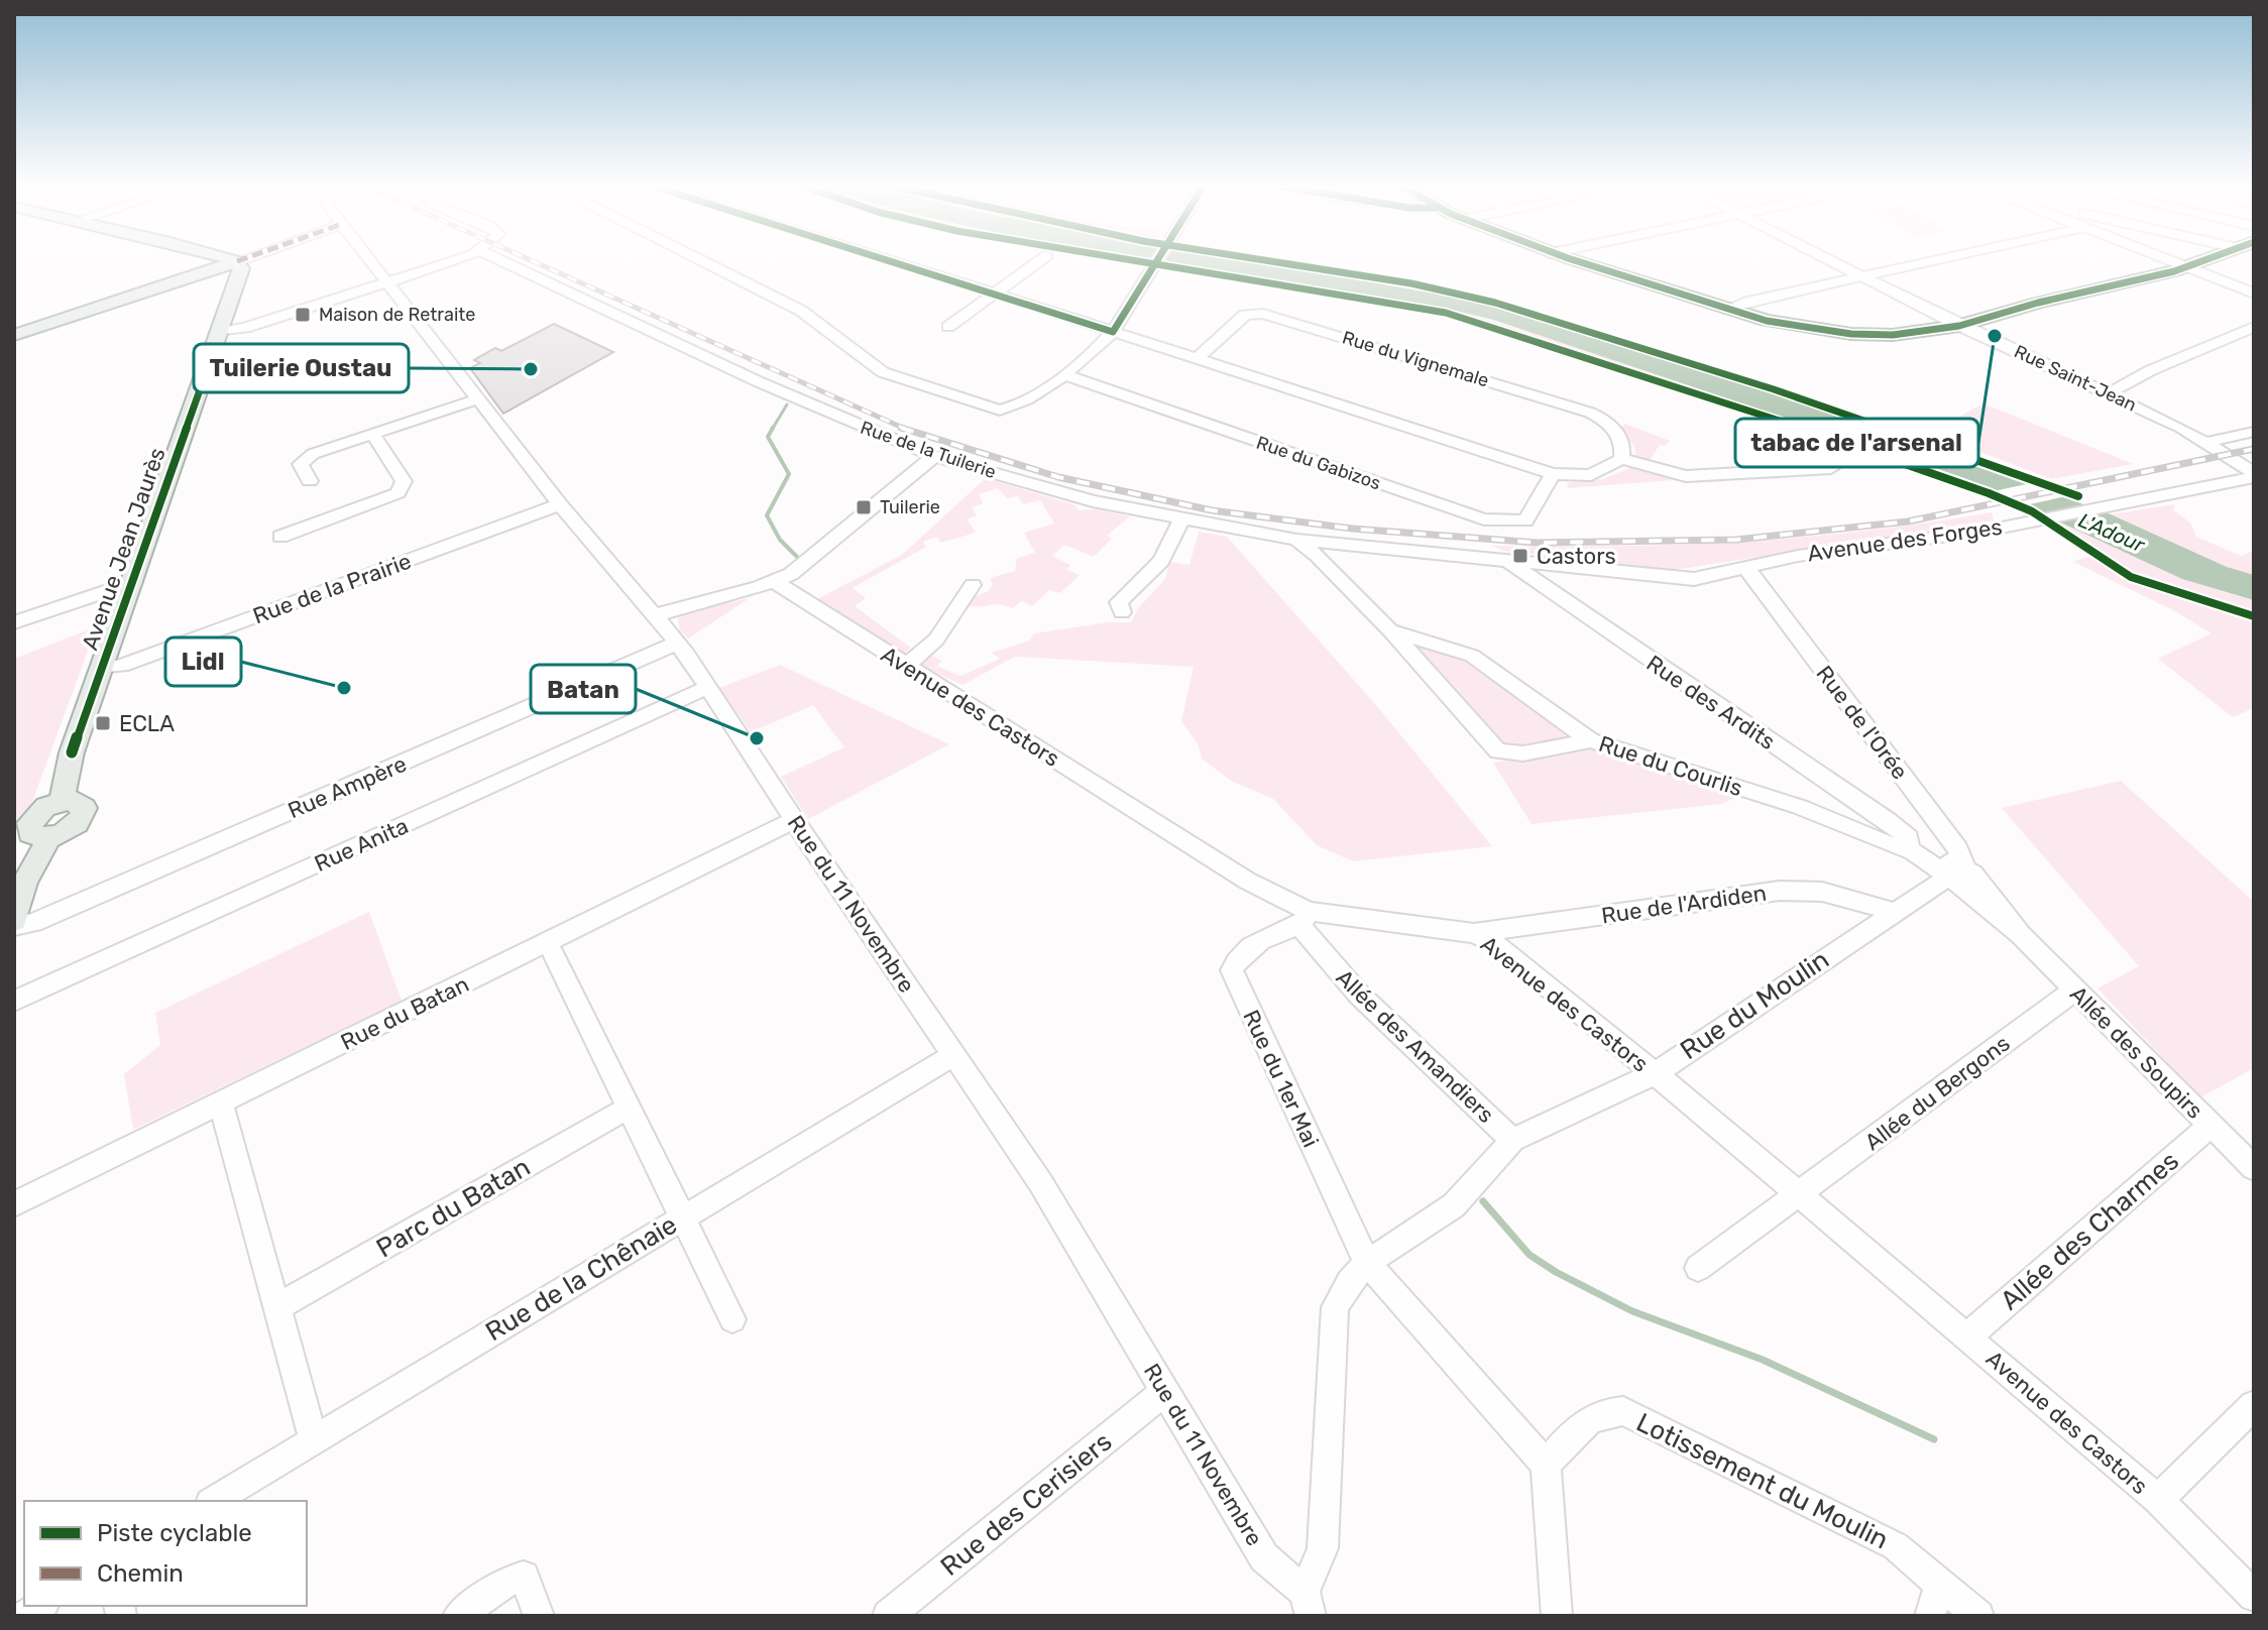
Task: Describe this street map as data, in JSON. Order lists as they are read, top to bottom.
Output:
{
  "streets": {
    "main road": ["Avenue Jean Jaurès"],
    "street": [
      "Rue du Vignemale",
      "Rue Saint-Jean",
      "Rue de la Tuilerie",
      "Rue du Gabizos",
      "Avenue des Forges",
      "Rue de la Prairie",
      "Rue des Ardits",
      "Avenue des Castors",
      "Rue de l'Orée",
      "Rue du Courlis",
      "Rue Ampère",
      "Rue Anita",
      "Rue du 11 Novembre",
      "Rue de l'Ardiden",
      "Rue du Moulin",
      "Rue du Batan",
      "Allée des Amandiers",
      "Allée des Soupirs",
      "Rue du 1er Mai",
      "Allée du Bergons",
      "Parc du Batan",
      "Allée des Charmes",
      "Rue de la Chênaie",
      "Lotissement du Moulin",
      "Rue des Cerisiers"
    ]
  },
  "crossings": [
    ["Rue Saint-Jean", "Avenue des Forges"],
    ["Rue de la Tuilerie", "Avenue des Forges"],
    ["Rue de la Tuilerie", "Rue des Ardits"],
    ["Rue de la Tuilerie", "Rue du Courlis"],
    ["Avenue des Forges", "Rue de l'Orée"],
    ["Avenue Jean Jaurès", "Rue de la Prairie"],
    ["Rue de la Prairie", "Rue du 11 Novembre"],
    ["Rue des Ardits", "Rue de l'Orée"],
    ["Rue des Ardits", "Rue du Courlis"],
    ["Rue des Ardits", "Rue du Moulin"],
    ["Rue des Ardits", "Allée des Soupirs"],
    ["Avenue des Castors", "Rue de l'Ardiden"],
    ["Avenue des Castors", "Rue du Moulin"],
    ["Avenue des Castors", "Allée des Amandiers"],
    ["Avenue des Castors", "Rue du 1er Mai"],
    ["Avenue des Castors", "Allée du Bergons"],
    ["Avenue des Castors", "Allée des Charmes"],
    ["Rue de l'Orée", "Rue du Moulin"],
    ["Rue de l'Orée", "Allée des Soupirs"],
    ["Rue Ampère", "Rue du 11 Novembre"],
    ["Rue Anita", "Rue du 11 Novembre"],
    ["Rue du 11 Novembre", "Rue du Moulin"],
    ["Rue du 11 Novembre", "Rue du Batan"],
    ["Rue du 11 Novembre", "Rue de la Chênaie"],
    ["Rue du 11 Novembre", "Rue des Cerisiers"],
    ["Rue de l'Ardiden", "Rue du Moulin"],
    ["Rue du Moulin", "Allée des Amandiers"],
    ["Rue du Moulin", "Allée des Soupirs"],
    ["Rue du Moulin", "Rue du 1er Mai"],
    ["Allée des Amandiers", "Rue du 1er Mai"],
    ["Allée des Soupirs", "Allée du Bergons"],
    ["Allée des Soupirs", "Allée des Charmes"]
  ],
  "water": ["L'Adour"],
  "places": {
    "transit": [
      "Maison de Retraite",
      "Tuilerie",
      "Castors",
      "ECLA"
    ],
    "other": [
      "tabac de l'arsenal",
      "Tuilerie Oustau",
      "Lidl",
      "Batan"
    ]
  },
  "legend": ["Piste cyclable", "Chemin"]
}
